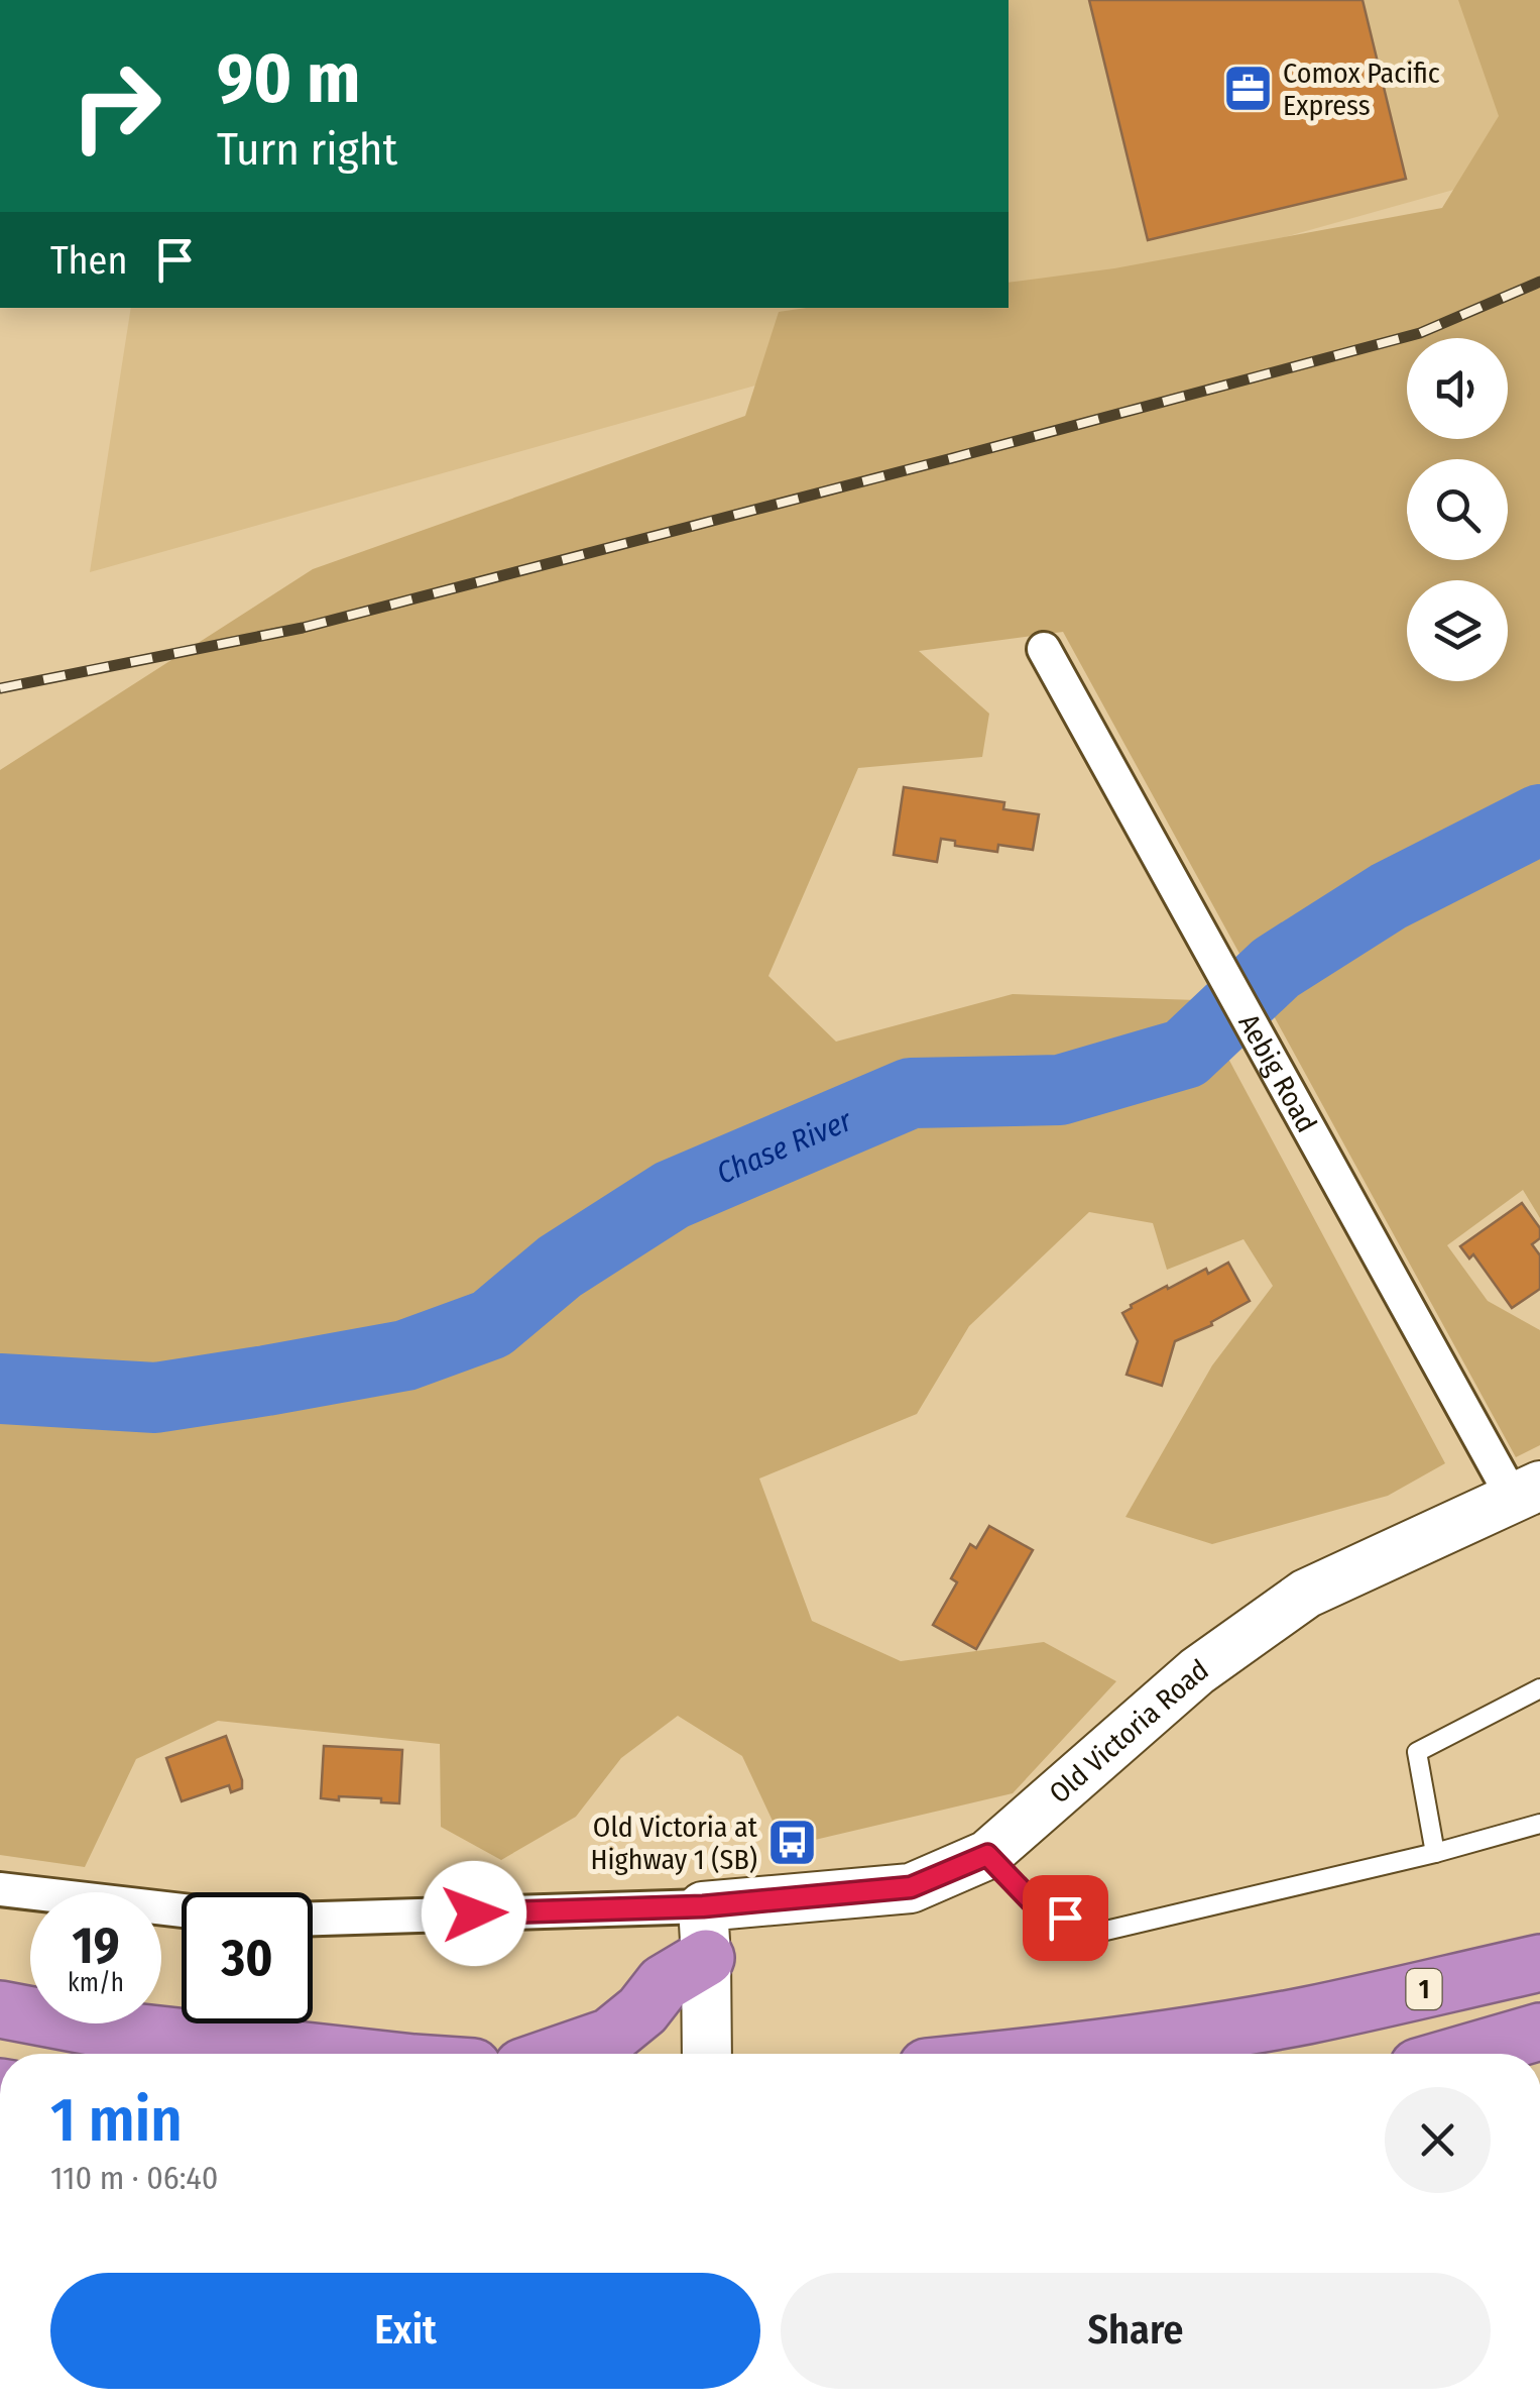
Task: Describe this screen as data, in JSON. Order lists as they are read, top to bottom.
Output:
{
  "streets": {
    "highway": ["1"],
    "street": ["Aebig Road", "Old Victoria Road"]
  },
  "crossings": [
    ["Aebig Road", "Old Victoria Road"]
  ],
  "water": ["Chase River"],
  "places": {
    "office": ["Comox Pacific Express"],
    "bus stop": ["Old Victoria at Highway 1 (SB)"]
  },
  "page": {
    "turn": ["90 m", "Turn right"],
    "then": "Then",
    "speed": "19 km/h",
    "limit": "30",
    "heading": ["1 min", "110 m · 06:40"],
    "buttons": ["Exit", "Share"]
  }
}
